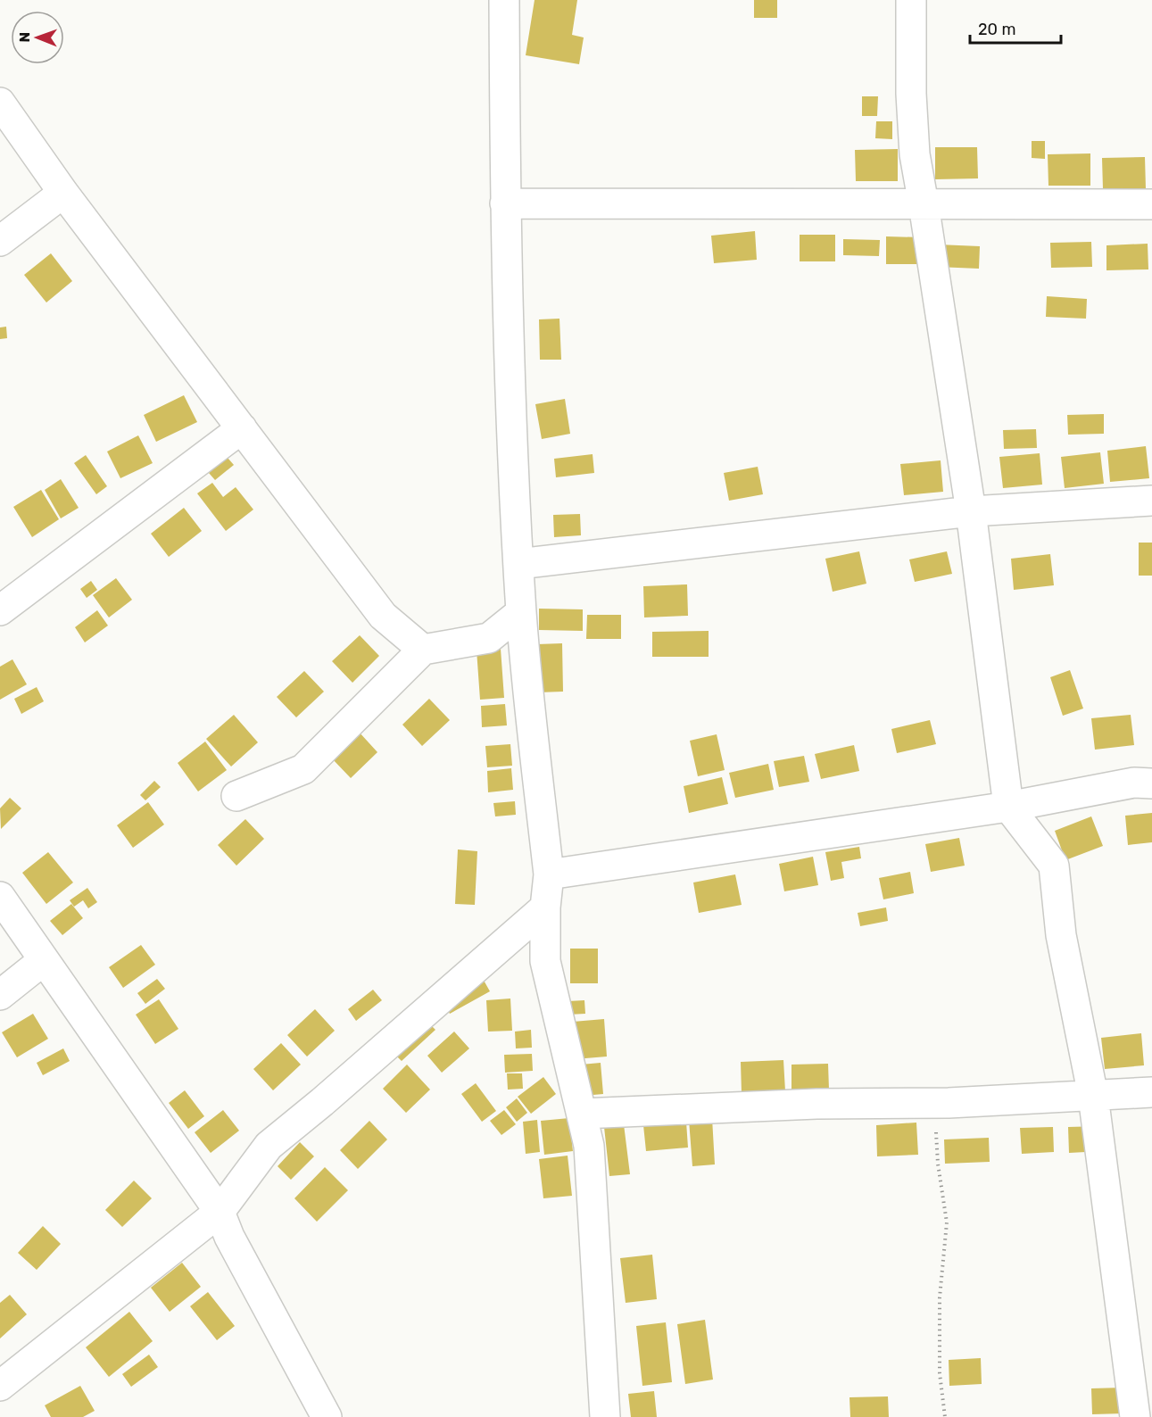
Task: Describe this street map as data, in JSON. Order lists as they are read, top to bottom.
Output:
{
  "scale_bar": "20 m",
  "north": "left"
}
